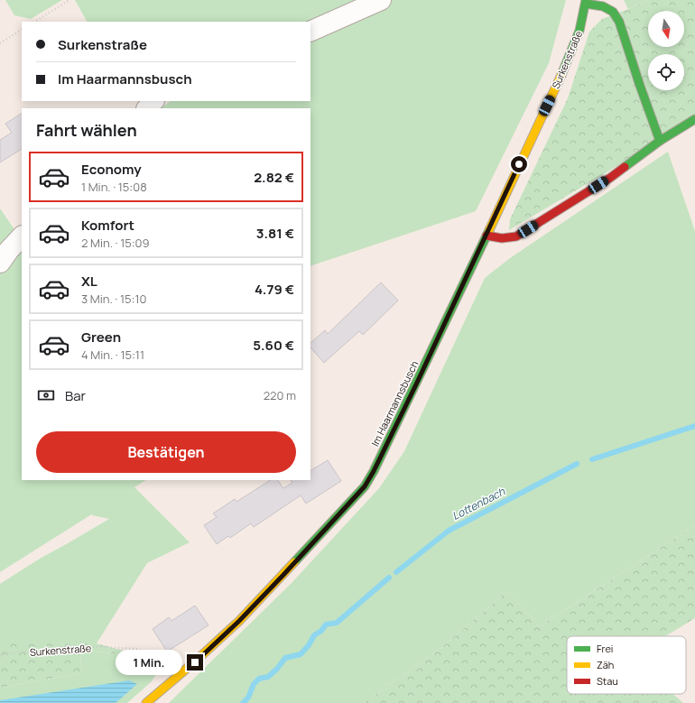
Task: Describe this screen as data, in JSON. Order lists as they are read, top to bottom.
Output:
{
  "streets": {
    "street": ["Surkenstraße", "Im Haarmannsbusch"]
  },
  "crossings": [
    ["Surkenstraße", "Im Haarmannsbusch"]
  ],
  "water": ["Lottenbach"],
  "legend": ["Frei", "Zäh", "Stau"],
  "north": "bottom",
  "page": {
    "banner": ["Surkenstraße", "Im Haarmannsbusch"],
    "heading": "Fahrt wählen",
    "list": [
      {
        "name": "Economy",
        "note": "1 Min. · 15:08",
        "value": "2.82 €"
      },
      {
        "name": "Komfort",
        "note": "2 Min. · 15:09",
        "value": "3.81 €"
      },
      {
        "name": "XL",
        "note": "3 Min. · 15:10",
        "value": "4.79 €"
      },
      {
        "name": "Green",
        "note": "4 Min. · 15:11",
        "value": "5.60 €"
      }
    ],
    "pay": ["Bar", "220 m"],
    "buttons": "Bestätigen",
    "bubble": "1 Min."
  }
}
